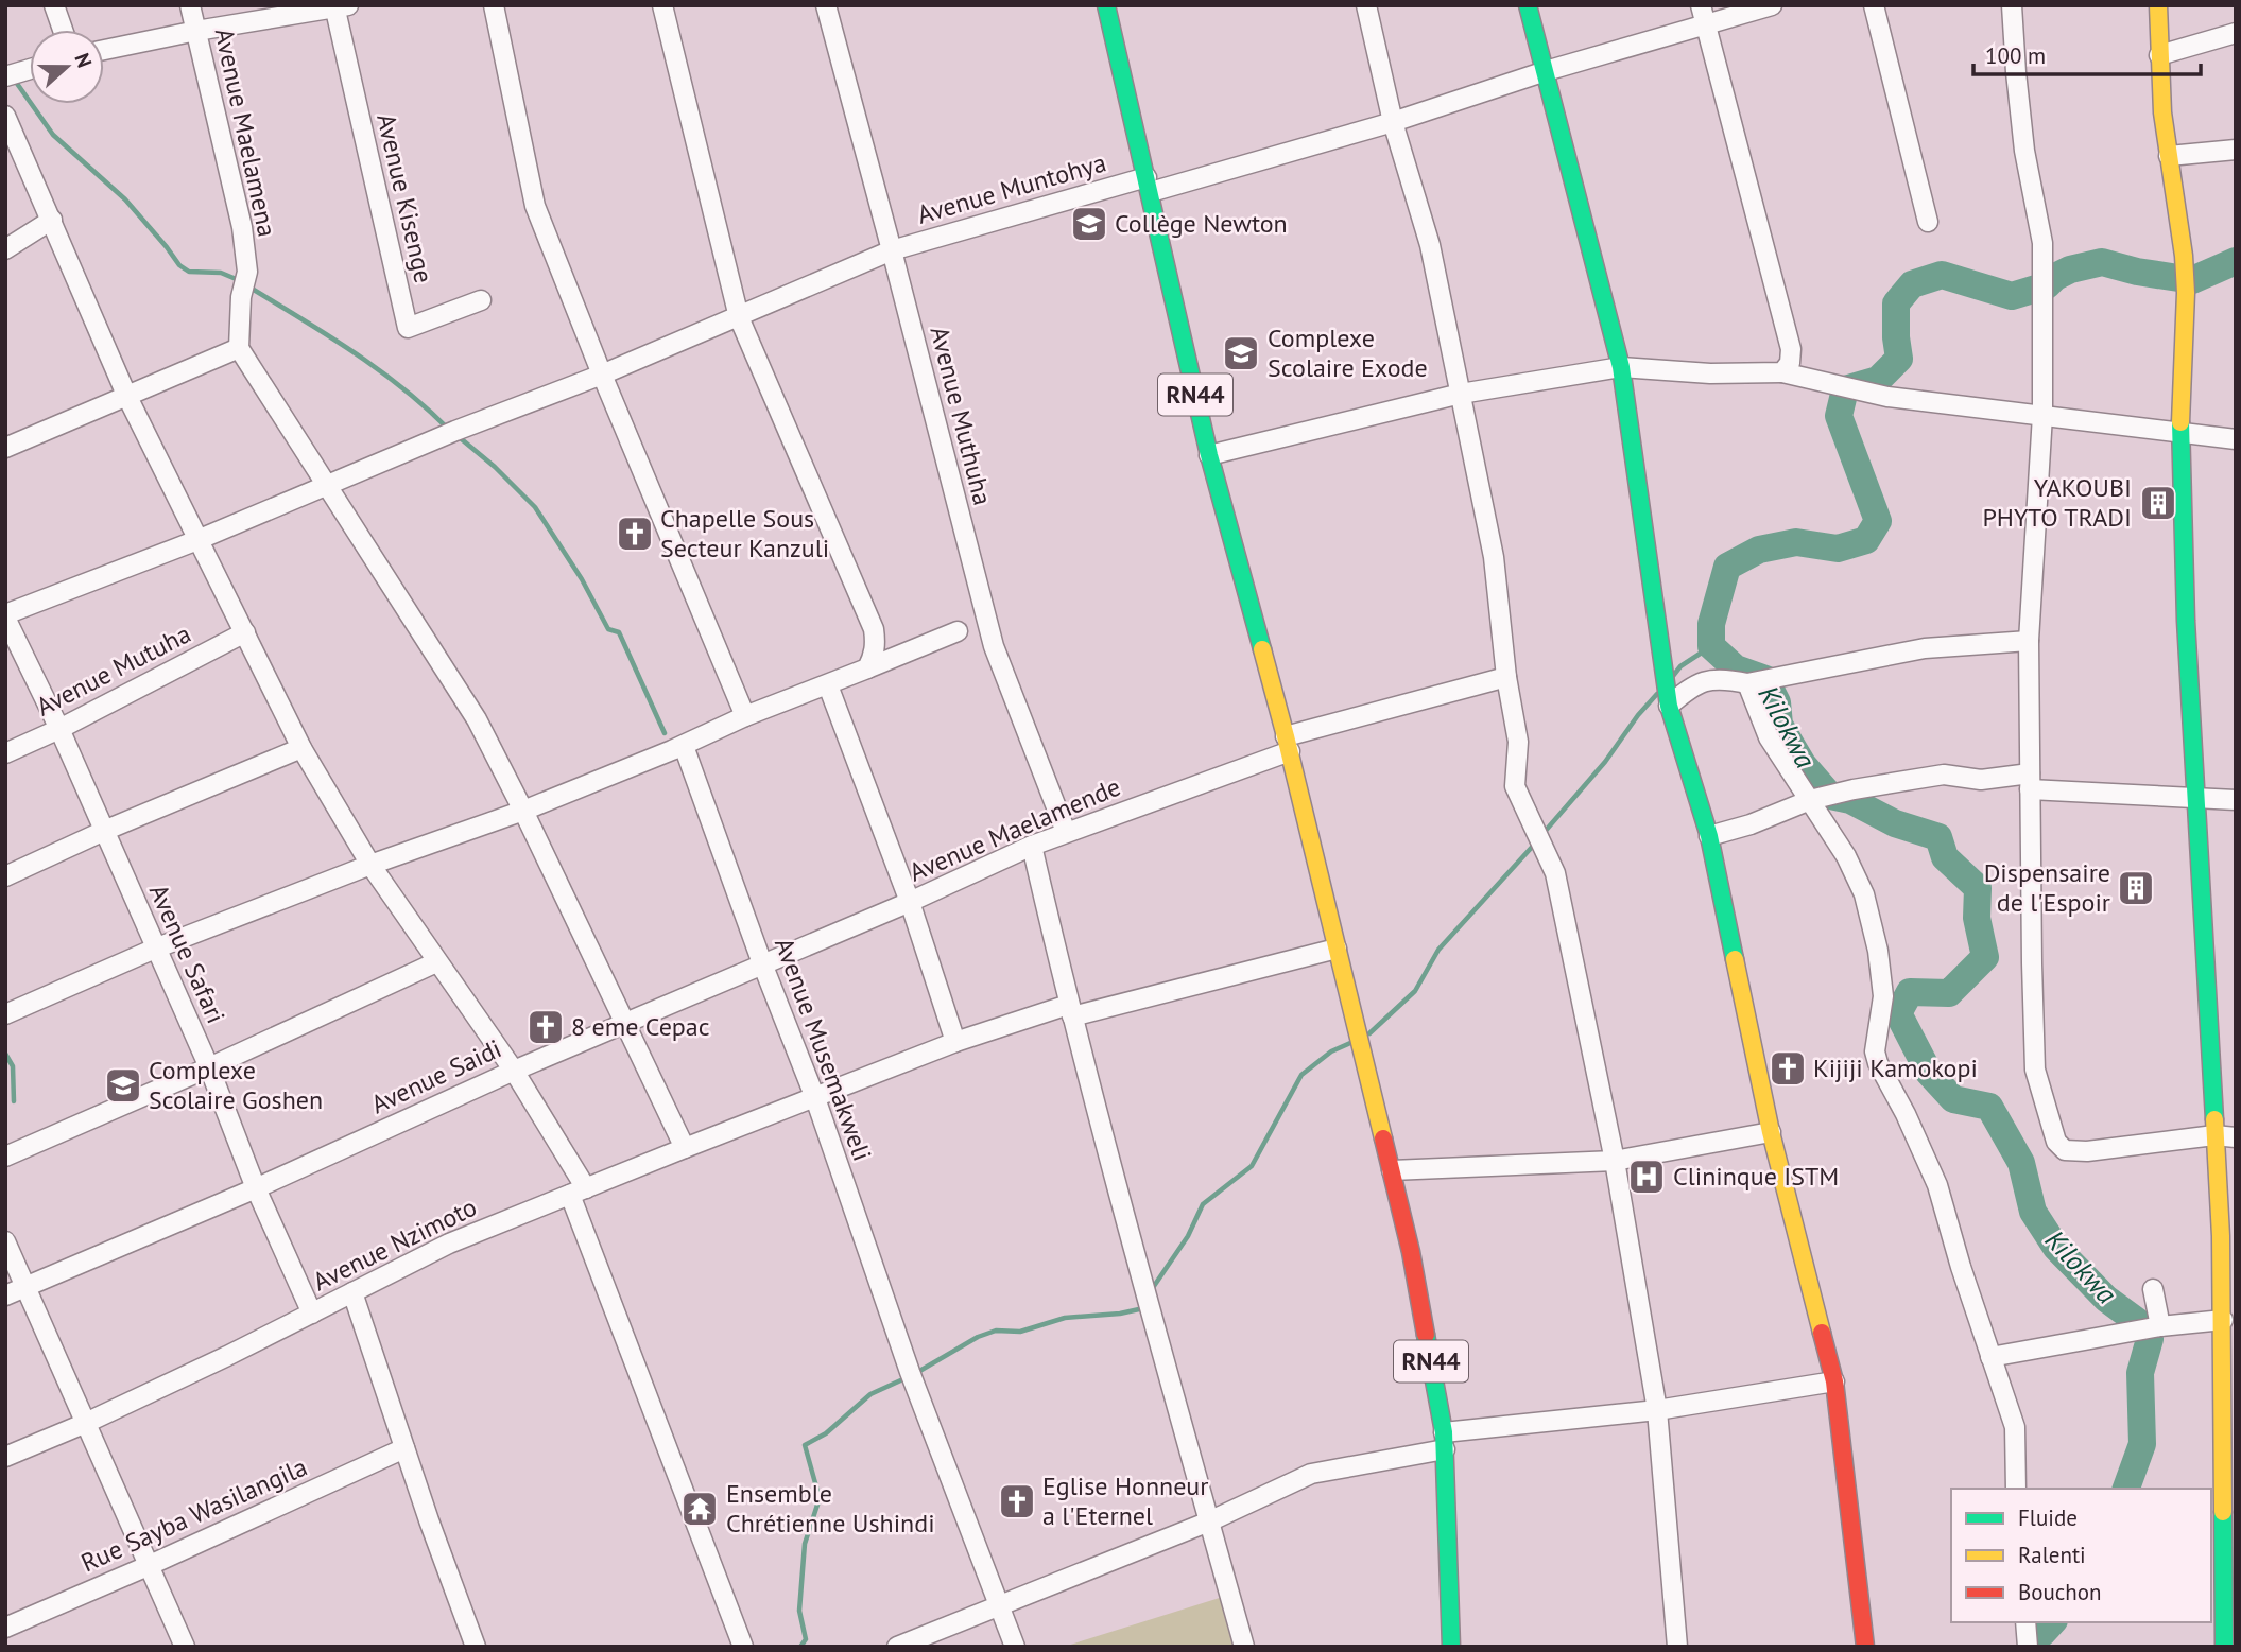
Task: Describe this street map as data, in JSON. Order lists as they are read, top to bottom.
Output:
{
  "streets": {
    "street": [
      "Avenue Maelamena",
      "Avenue Muntohya",
      "Avenue Kisenge",
      "RN44",
      "Avenue Muthuha",
      "Avenue Mutuha",
      "Avenue Maelamende",
      "Avenue Safari",
      "Avenue Musemakweli",
      "Avenue Saidi",
      "Avenue Nzimoto",
      "Rue Sayba Wasilangila"
    ]
  },
  "crossings": [
    ["Avenue Muntohya", "RN44"],
    ["Avenue Muntohya", "Avenue Muthuha"],
    ["Avenue Muntohya", "Avenue Safari"],
    ["RN44", "Avenue Maelamende"],
    ["Avenue Muthuha", "Avenue Maelamende"],
    ["Avenue Mutuha", "Avenue Safari"],
    ["Avenue Maelamende", "Avenue Musemakweli"],
    ["Avenue Maelamende", "Avenue Saidi"],
    ["Avenue Safari", "Avenue Saidi"],
    ["Avenue Safari", "Avenue Nzimoto"],
    ["Avenue Musemakweli", "Avenue Saidi"],
    ["Avenue Musemakweli", "Avenue Nzimoto"]
  ],
  "water": ["Kilokwa"],
  "places": {
    "school or university": ["Collège Newton", "Complexe Scolaire Exode", "Complexe Scolaire Goshen"],
    "building": ["YAKOUBI PHYTO TRADI", "Dispensaire de l'Espoir"],
    "church": [
      "Chapelle Sous Secteur Kanzuli",
      "8 eme Cepac",
      "Kijiji Kamokopi",
      "Eglise Honneur a l'Eternel"
    ],
    "hospital": ["Clininque ISTM"],
    "temple": ["Ensemble Chrétienne Ushindi"]
  },
  "legend": ["Fluide", "Ralenti", "Bouchon"],
  "scale_bar": "100 m",
  "north": "right"
}
